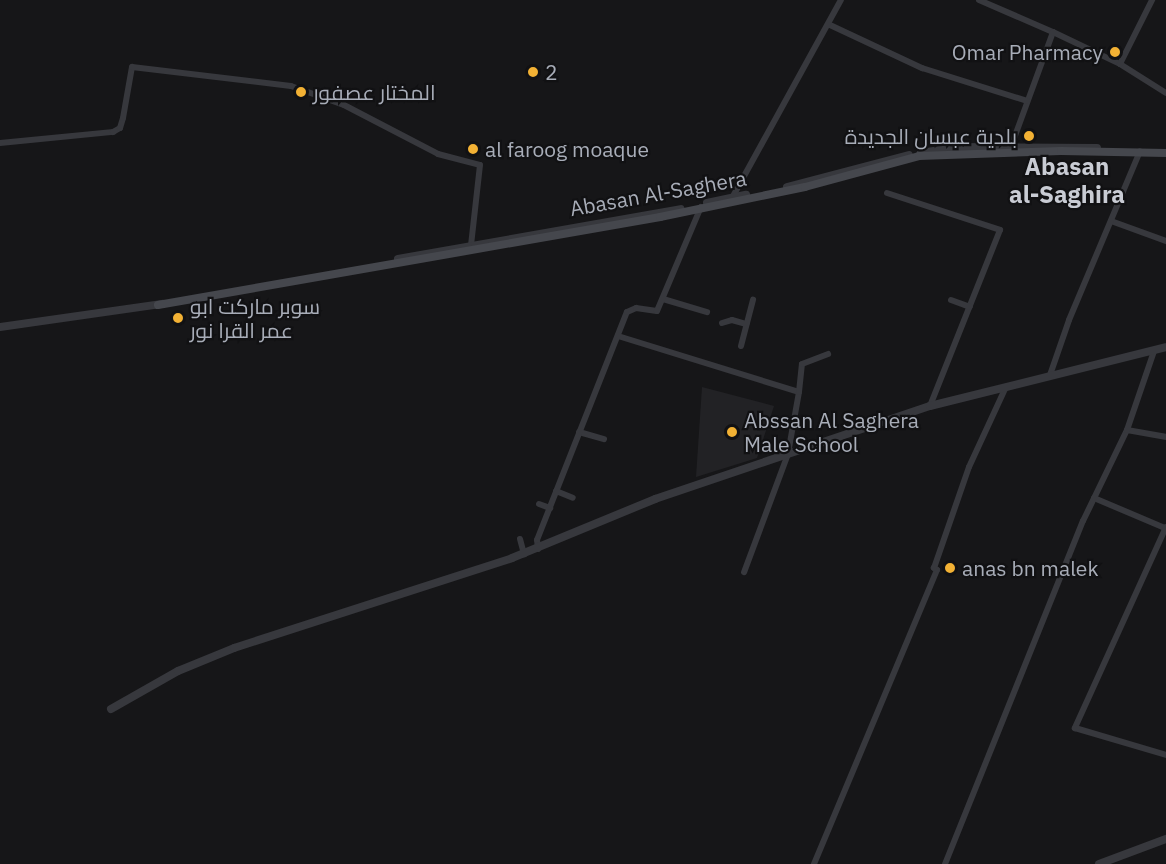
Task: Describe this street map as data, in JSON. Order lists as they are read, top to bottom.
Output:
{
  "streets": {
    "main road": ["Abasan Al-Saghera"]
  },
  "districts": ["Abasan al-Saghira"],
  "places": [
    "Omar Pharmacy",
    "2",
    "المختار عصفور",
    "بلدية عبسان الجديدة",
    "al faroog moaque",
    "سوبر ماركت ابو عمر القرا نور",
    "Abssan Al Saghera Male School",
    "anas bn malek"
  ]
}
